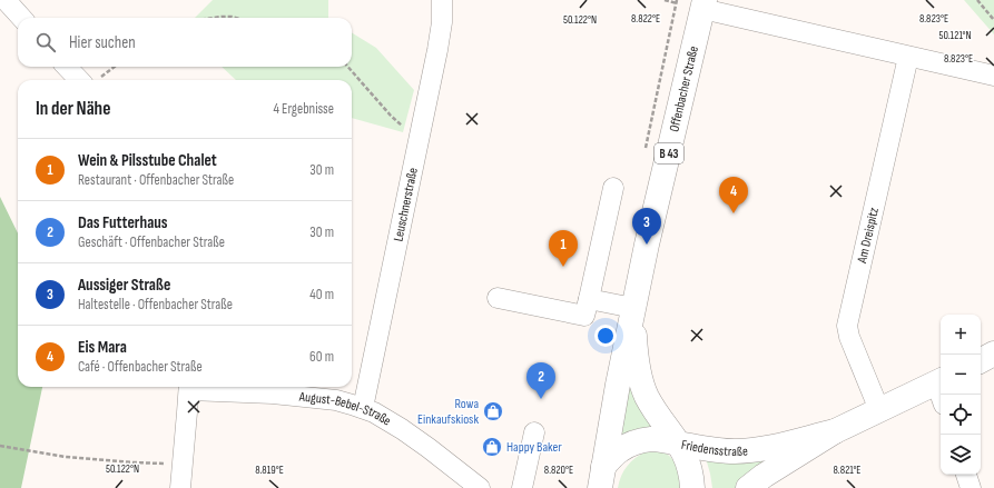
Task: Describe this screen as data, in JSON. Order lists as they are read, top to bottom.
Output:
{
  "streets": {
    "main road": ["Offenbacher Straße", "B 43", "Friedensstraße"],
    "street": ["Leuschnerstraße", "Am Dreispitz", "August-Bebel-Straße"]
  },
  "crossings": [
    ["Offenbacher Straße", "Friedensstraße"],
    ["Leuschnerstraße", "August-Bebel-Straße"],
    ["Am Dreispitz", "Friedensstraße"]
  ],
  "places": {
    "shop": ["Rowa Einkaufskiosk", "Happy Baker"]
  },
  "page": {
    "search": "Hier suchen",
    "heading": ["In der Nähe", "4 Ergebnisse"],
    "list": [
      {
        "mark": "1",
        "name": "Wein & Pilsstube Chalet",
        "note": "Restaurant · Offenbacher Straße",
        "value": "30 m"
      },
      {
        "mark": "2",
        "name": "Das Futterhaus",
        "note": "Geschäft · Offenbacher Straße",
        "value": "30 m"
      },
      {
        "mark": "3",
        "name": "Aussiger Straße",
        "note": "Haltestelle · Offenbacher Straße",
        "value": "40 m"
      },
      {
        "mark": "4",
        "name": "Eis Mara",
        "note": "Café · Offenbacher Straße",
        "value": "60 m"
      }
    ],
    "pins": [
      "4",
      "3",
      "1",
      "2"
    ],
    "map_buttons": ["+", "−"]
  },
  "coordinates": [
    "8.823°E",
    "8.822°E",
    "50.122°N",
    "50.121°N",
    "8.819°E",
    "8.820°E",
    "8.821°E"
  ]
}
